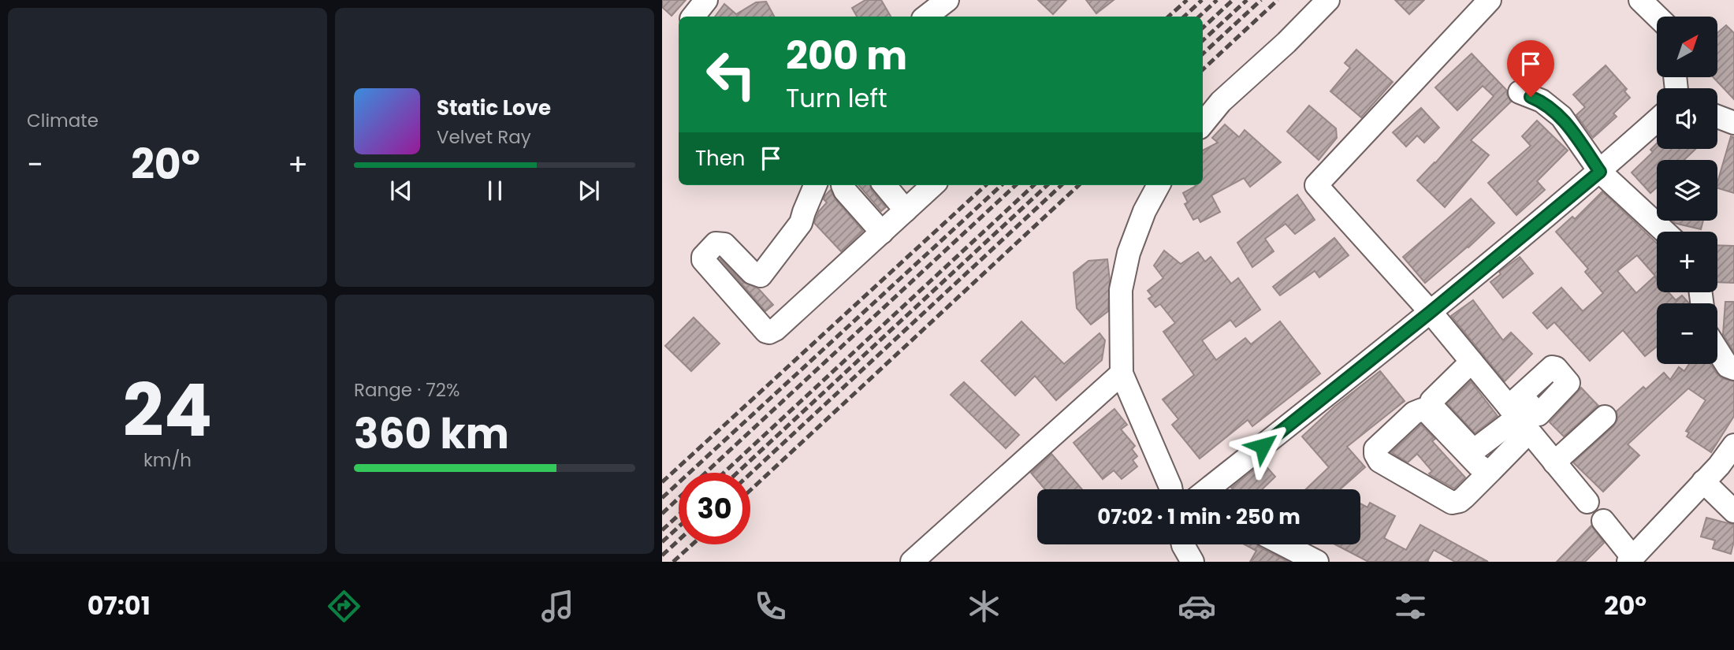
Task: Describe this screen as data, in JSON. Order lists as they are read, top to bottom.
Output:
{
  "north": "top right",
  "page": {
    "tile": [
      "Climate",
      ["24", "km/h"],
      ["Range · 72%", "360 km"]
    ],
    "map_buttons": ["+", "−"],
    "turn": ["200 m", "Turn left"],
    "song": ["Static Love", "Velvet Ray"],
    "then": "Then",
    "heat": ["−", "20°", "+"],
    "limit": "30",
    "trip": "07:02 · 1 min · 250 m",
    "tabs": ["07:01", "20°"]
  }
}
